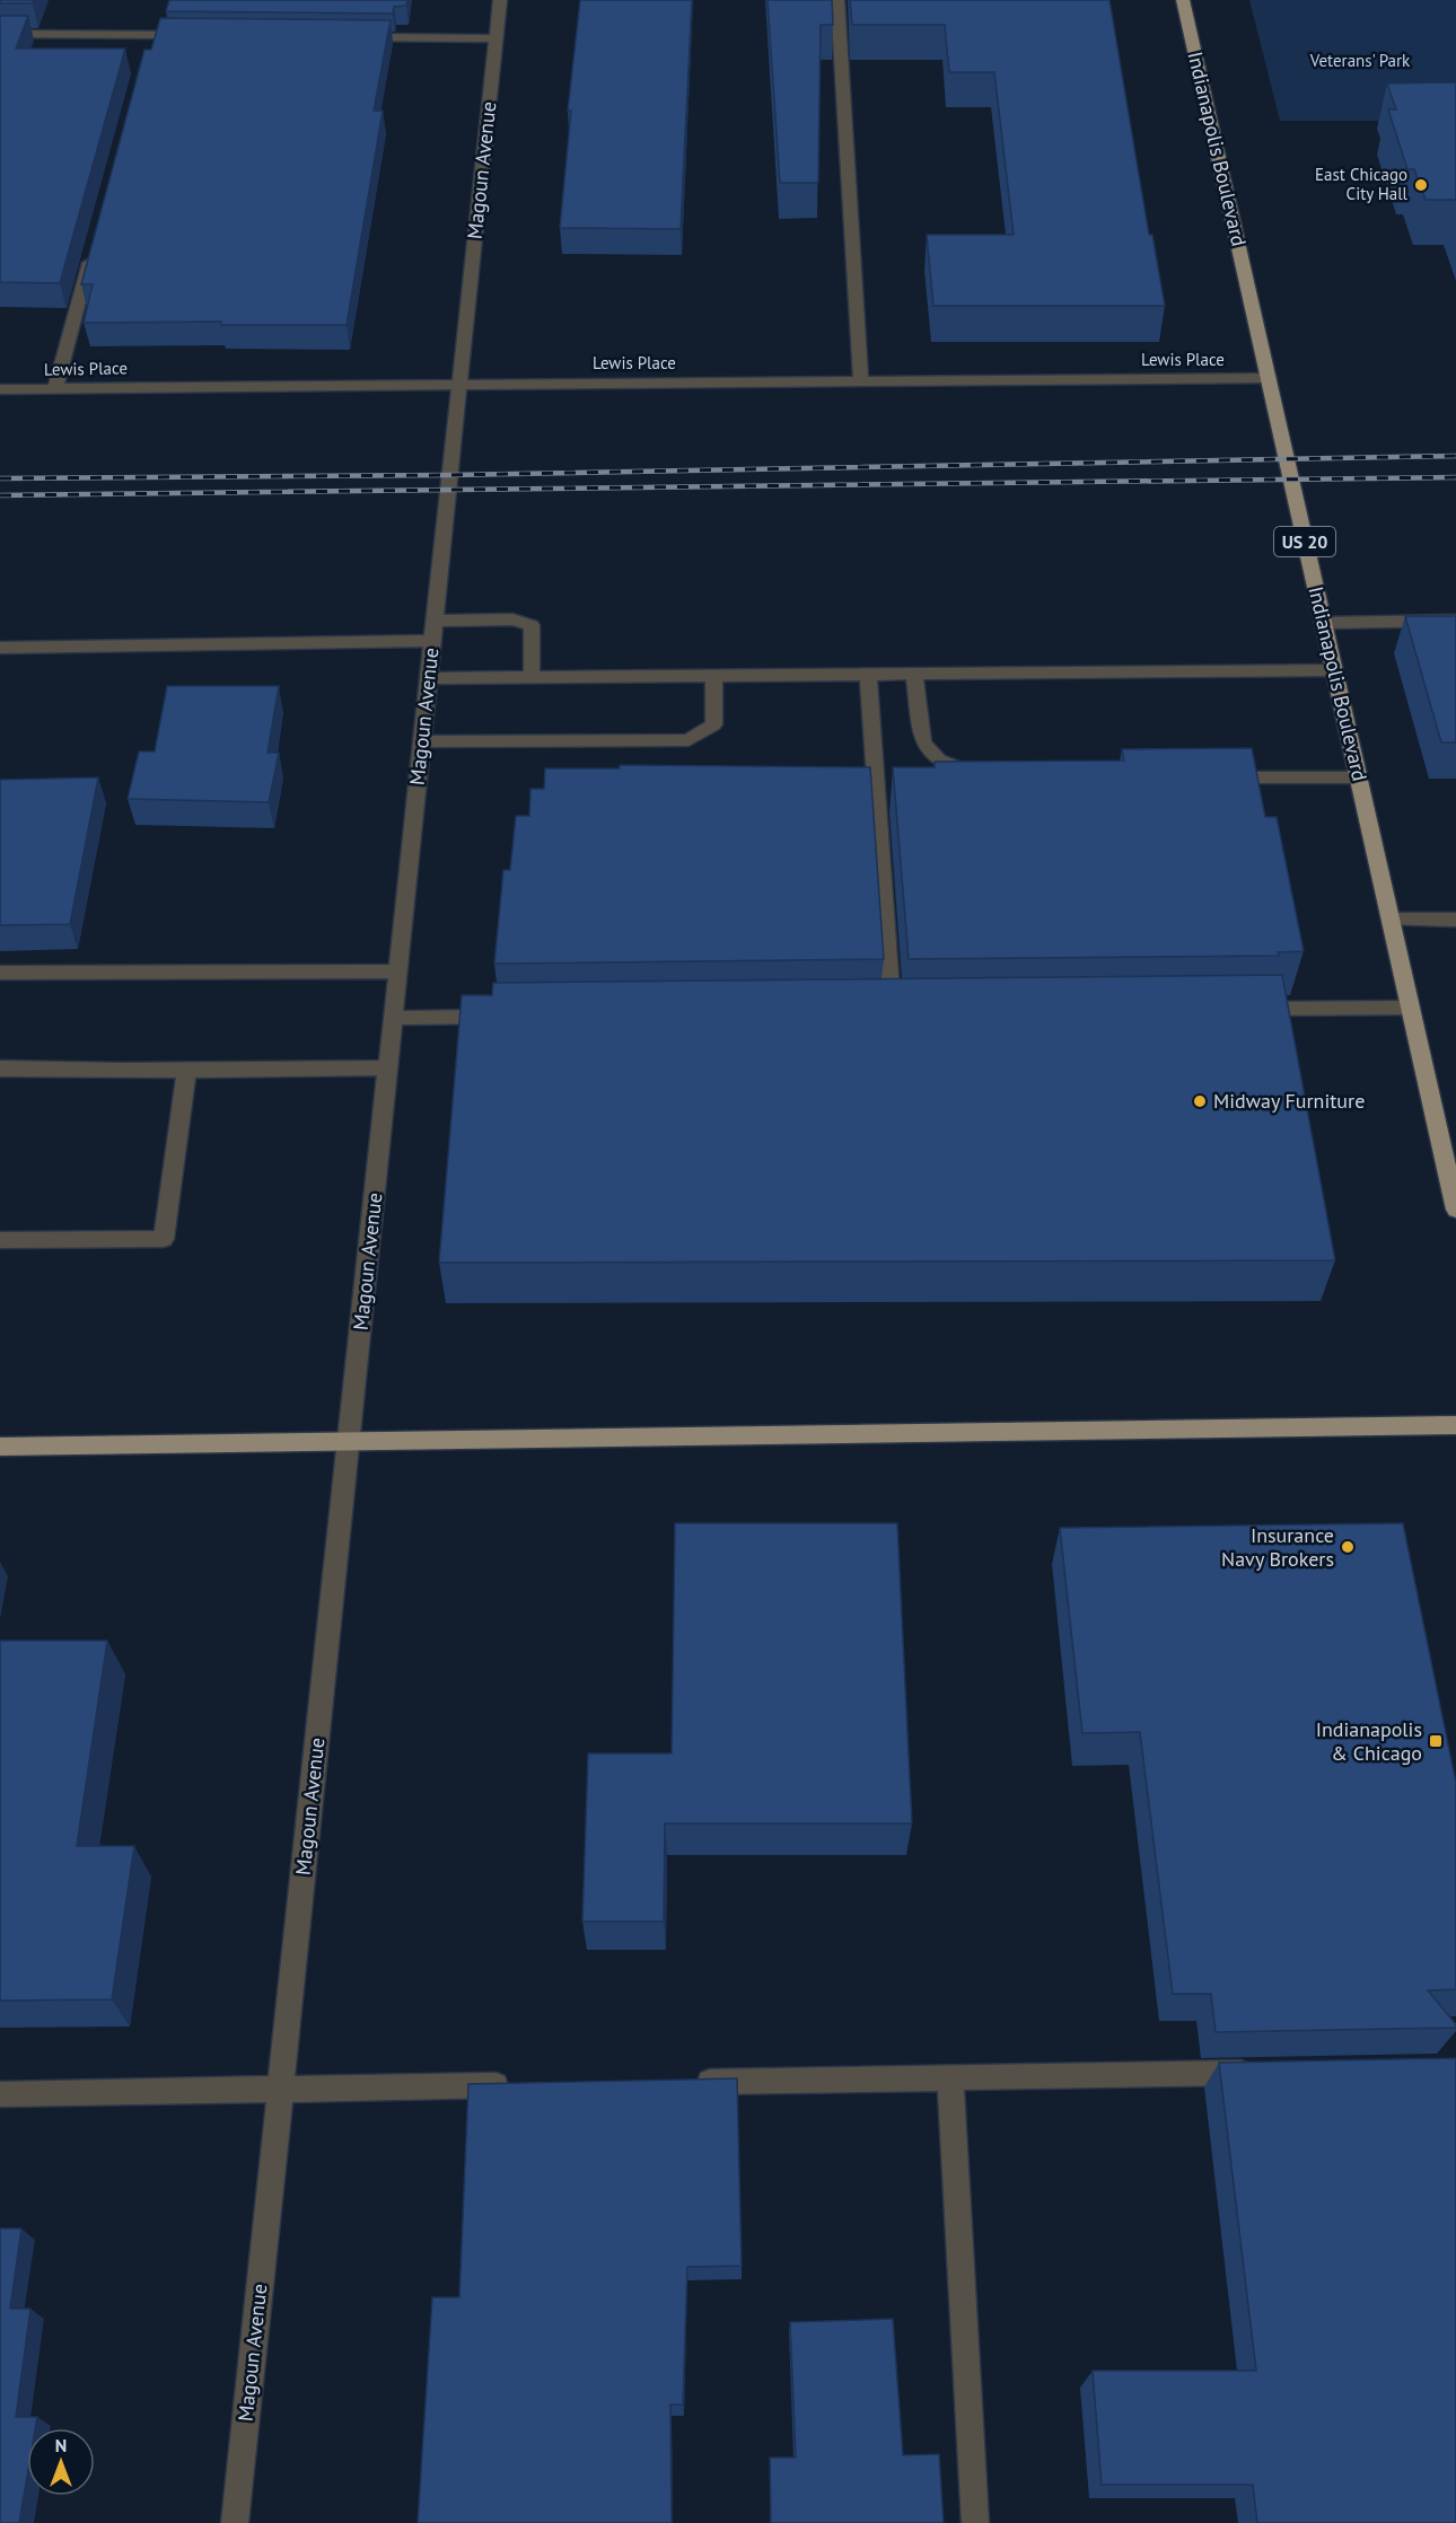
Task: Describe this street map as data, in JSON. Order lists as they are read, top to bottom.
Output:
{
  "streets": {
    "main road": ["Indianapolis Boulevard", "US 20"],
    "street": ["Magoun Avenue", "Lewis Place"]
  },
  "crossings": [
    ["Indianapolis Boulevard", "Lewis Place"],
    ["Magoun Avenue", "Lewis Place"]
  ],
  "parks": ["Veterans' Park"],
  "places": {
    "other": ["East Chicago City Hall", "Midway Furniture", "Insurance Navy Brokers"],
    "transit": ["Indianapolis & Chicago"]
  },
  "north": "top"
}
